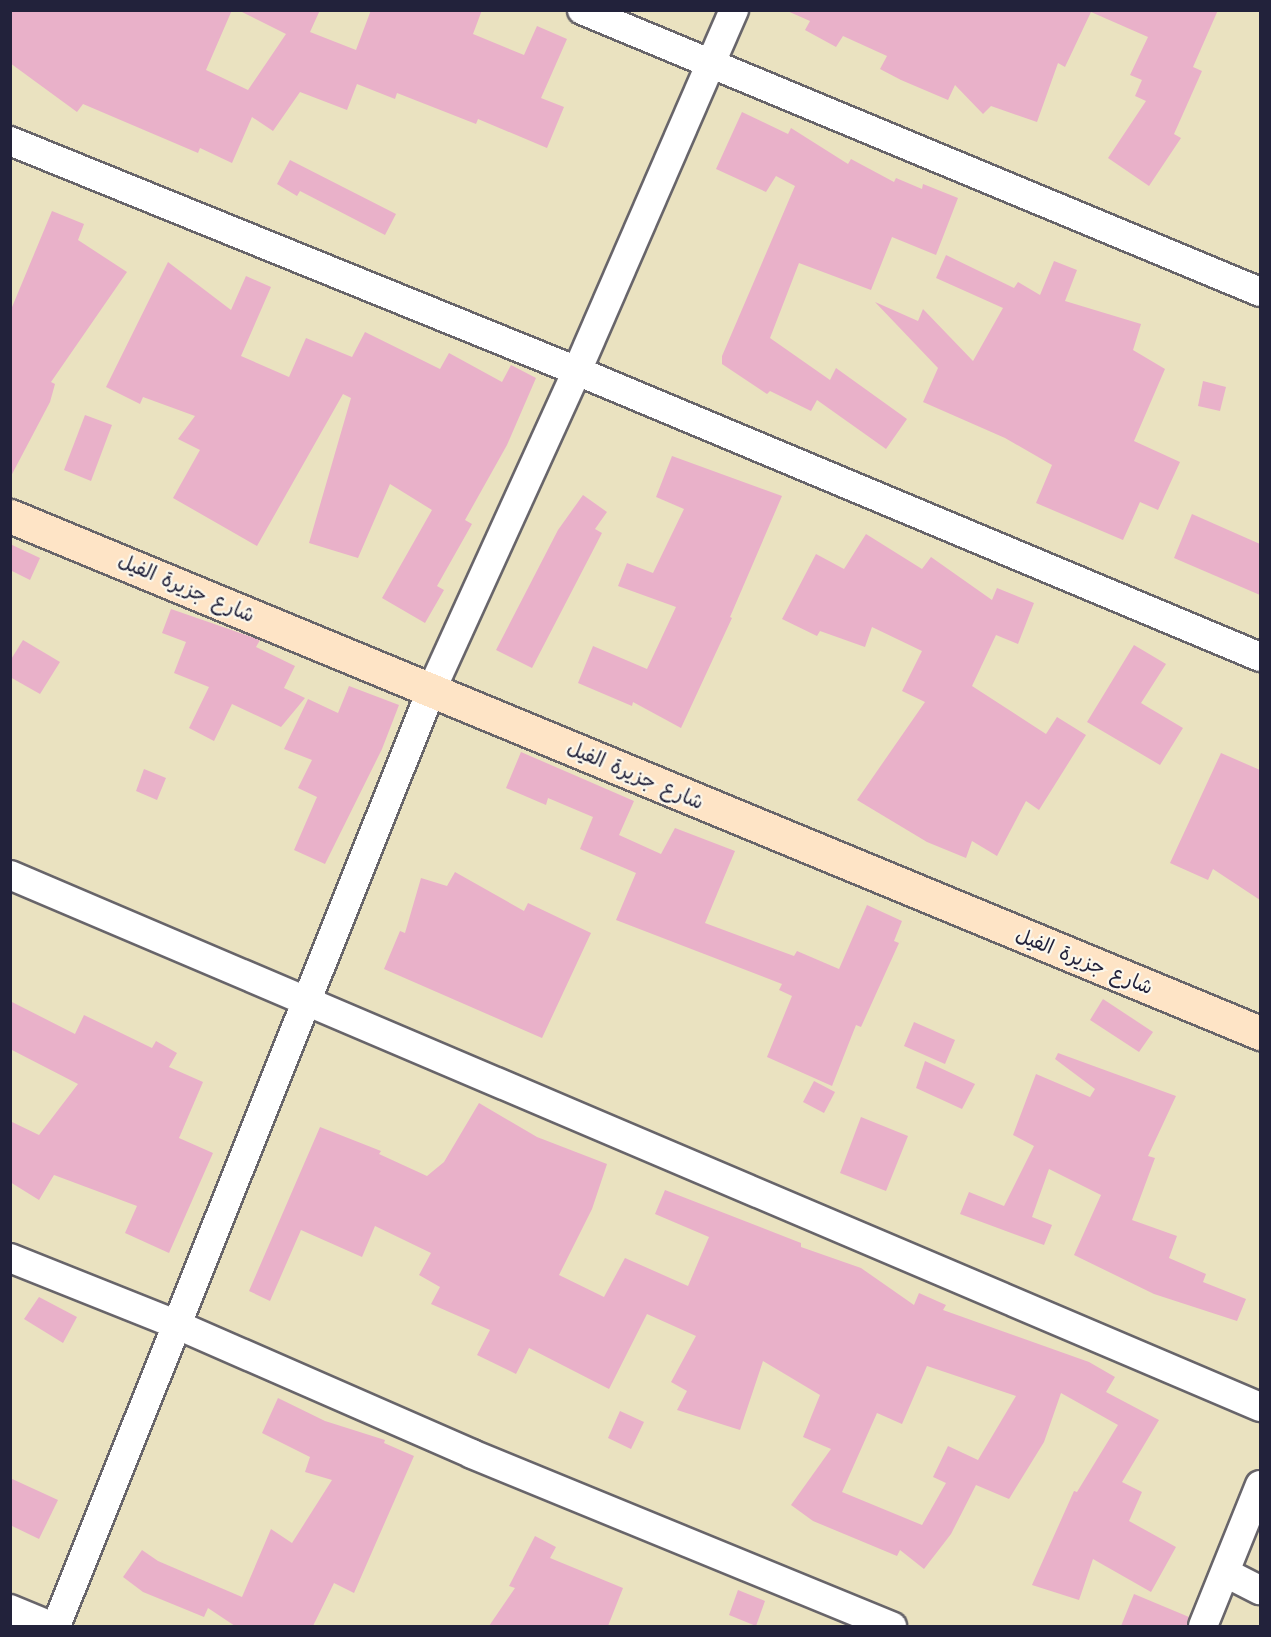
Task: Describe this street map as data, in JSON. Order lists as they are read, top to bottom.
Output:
{
  "streets": {
    "street": ["شارع جزيرة الفيل"]
  }
}
